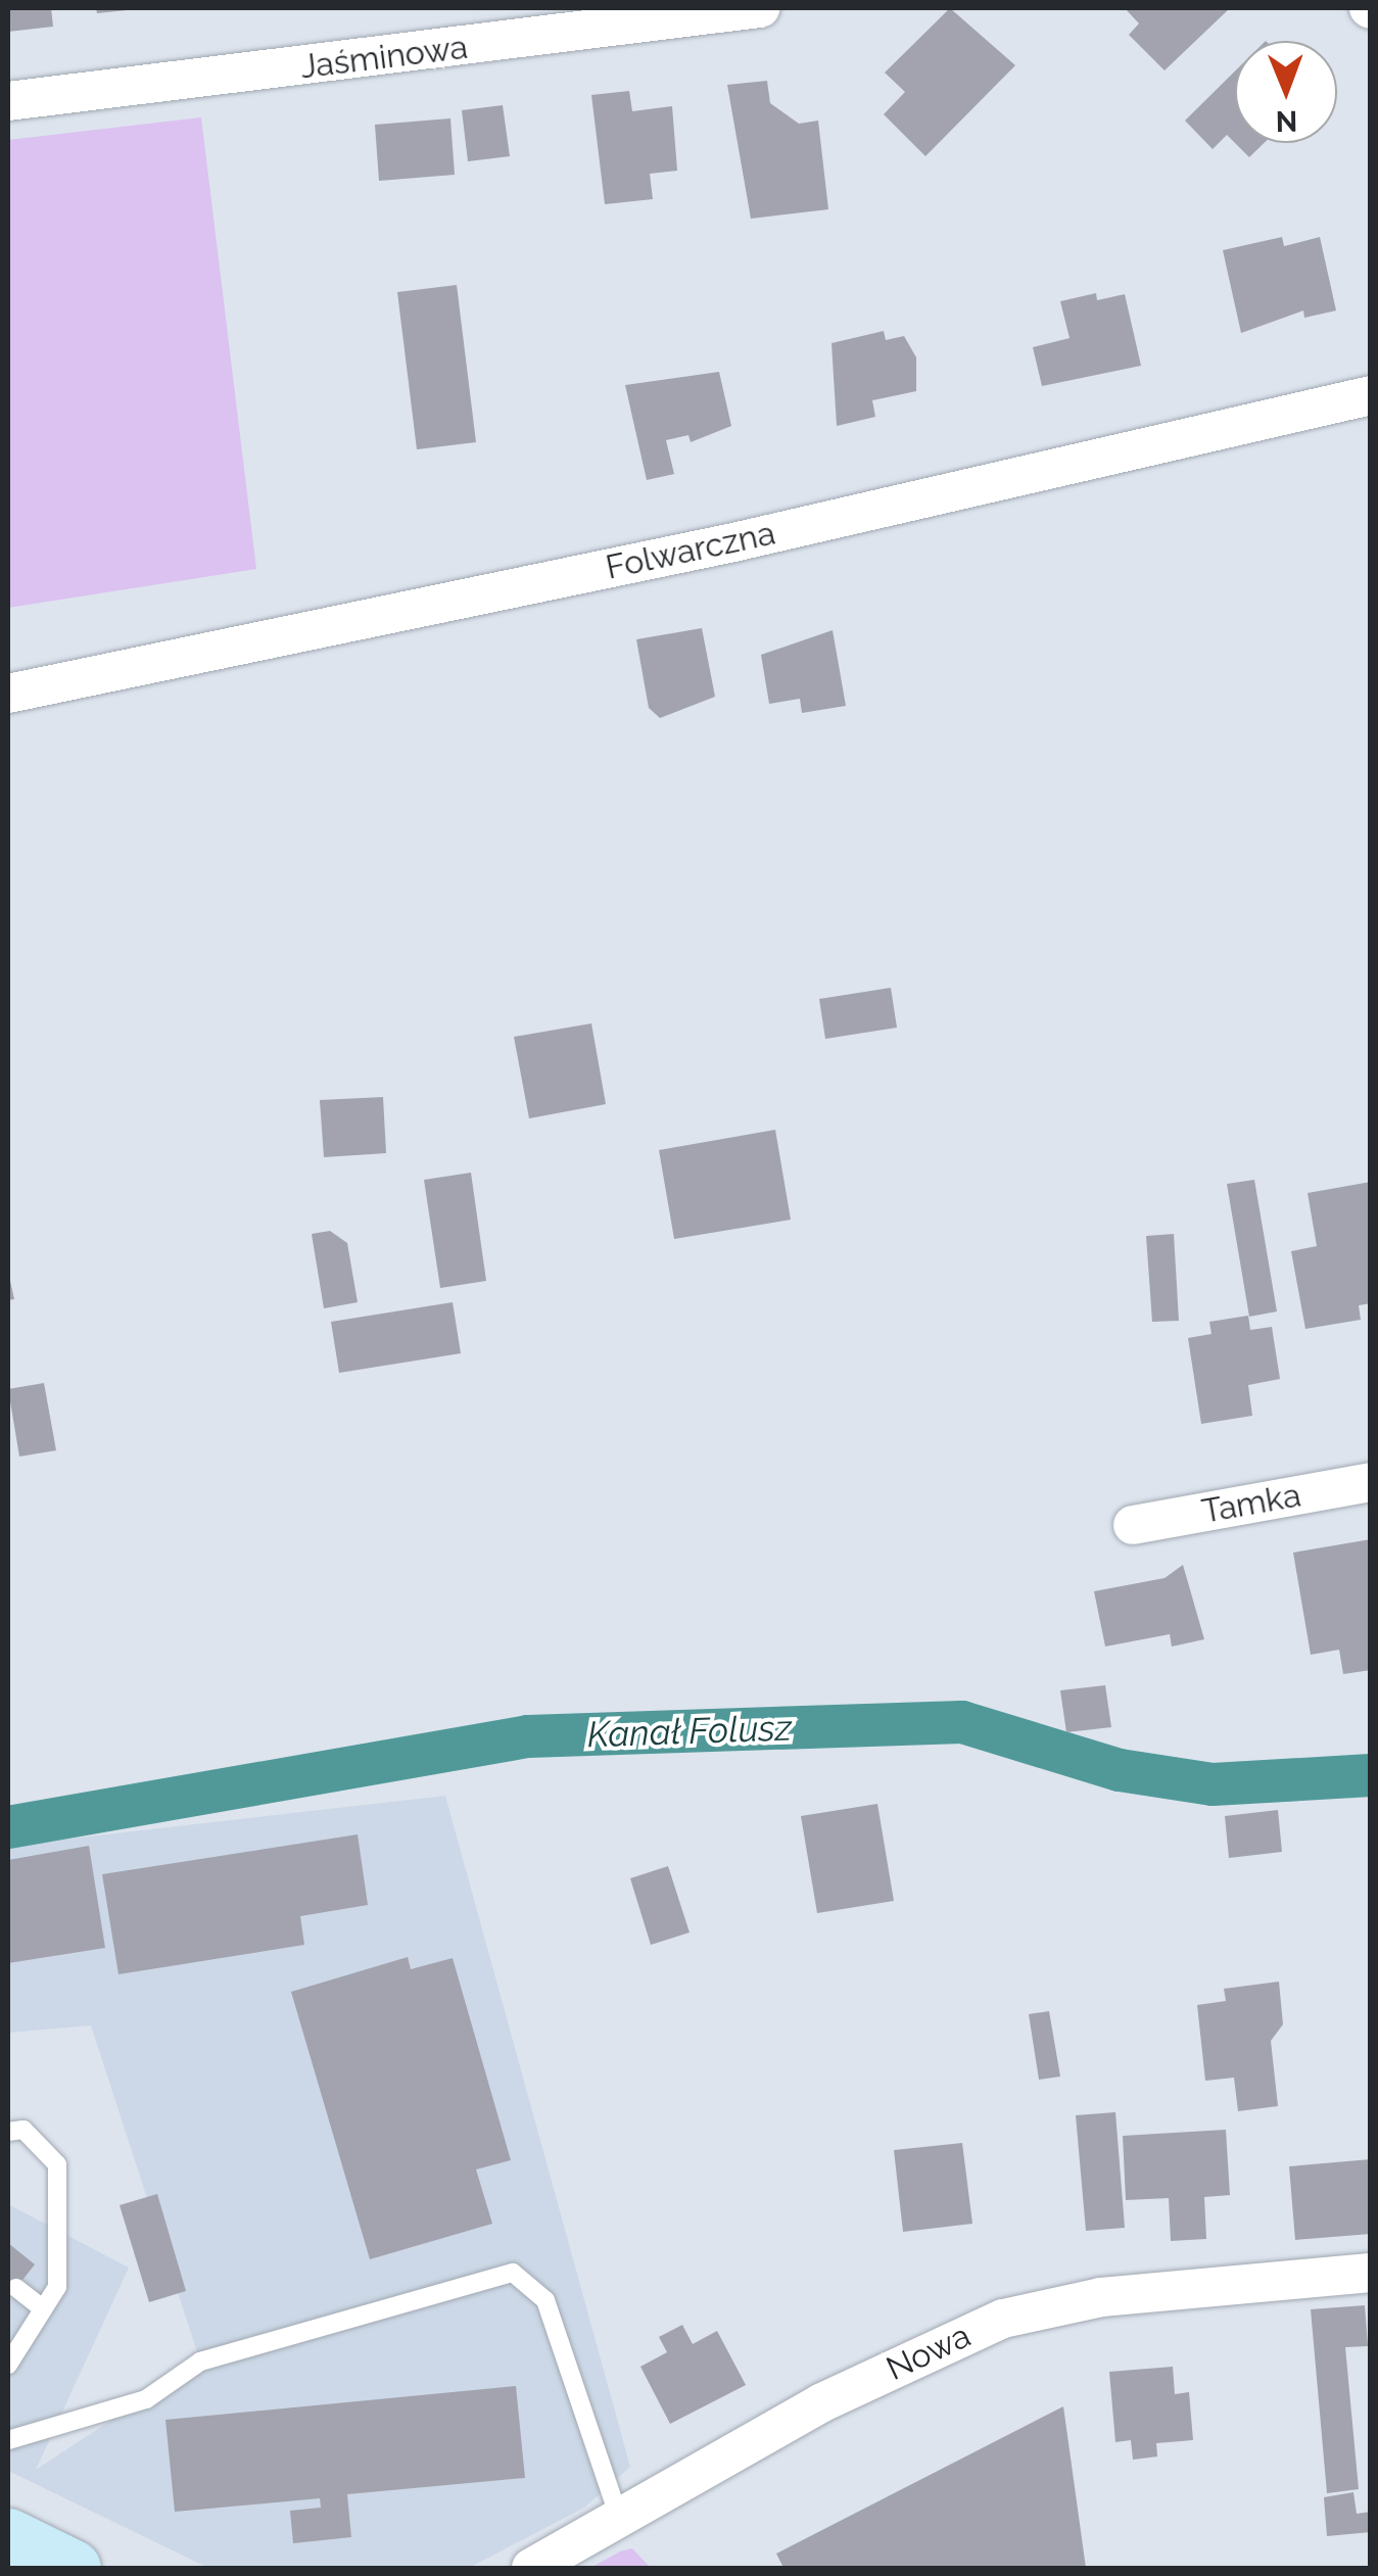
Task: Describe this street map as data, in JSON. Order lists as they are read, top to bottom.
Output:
{
  "streets": {
    "street": [
      "Jaśminowa",
      "Folwarczna",
      "Tamka",
      "Nowa"
    ]
  },
  "water": ["Kanał Folusz"],
  "north": "bottom"
}
